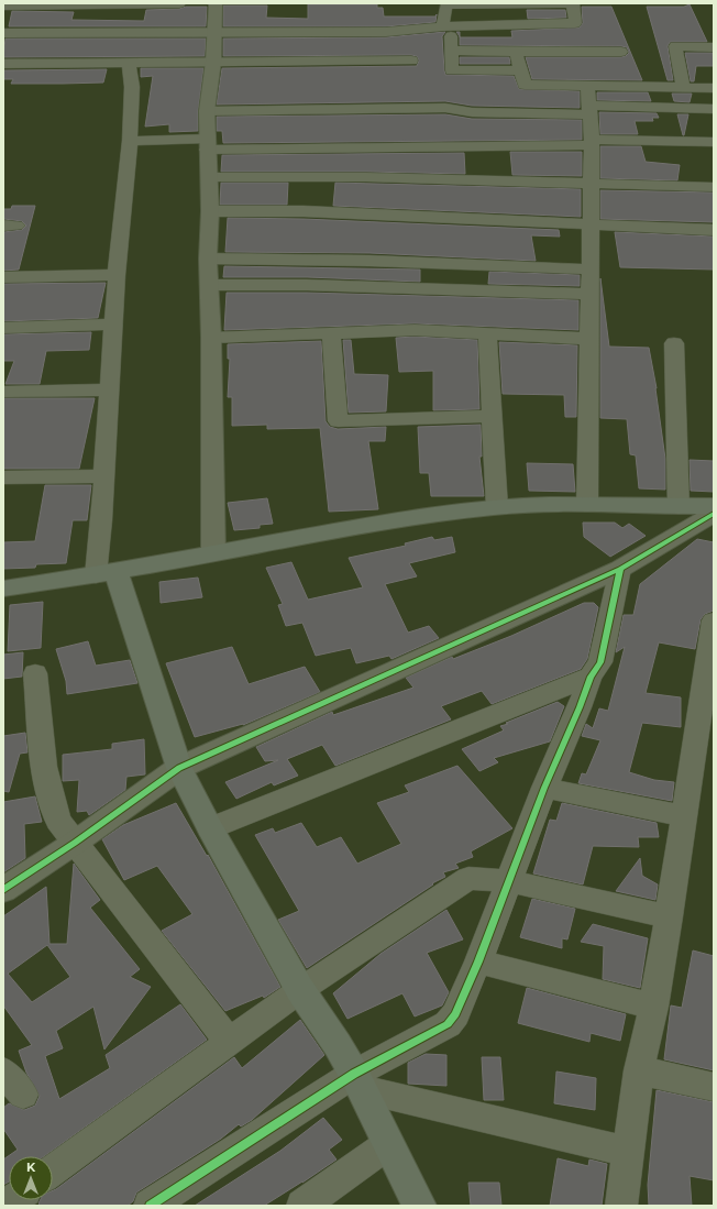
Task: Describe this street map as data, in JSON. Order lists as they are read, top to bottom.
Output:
{
  "north": "top"
}
